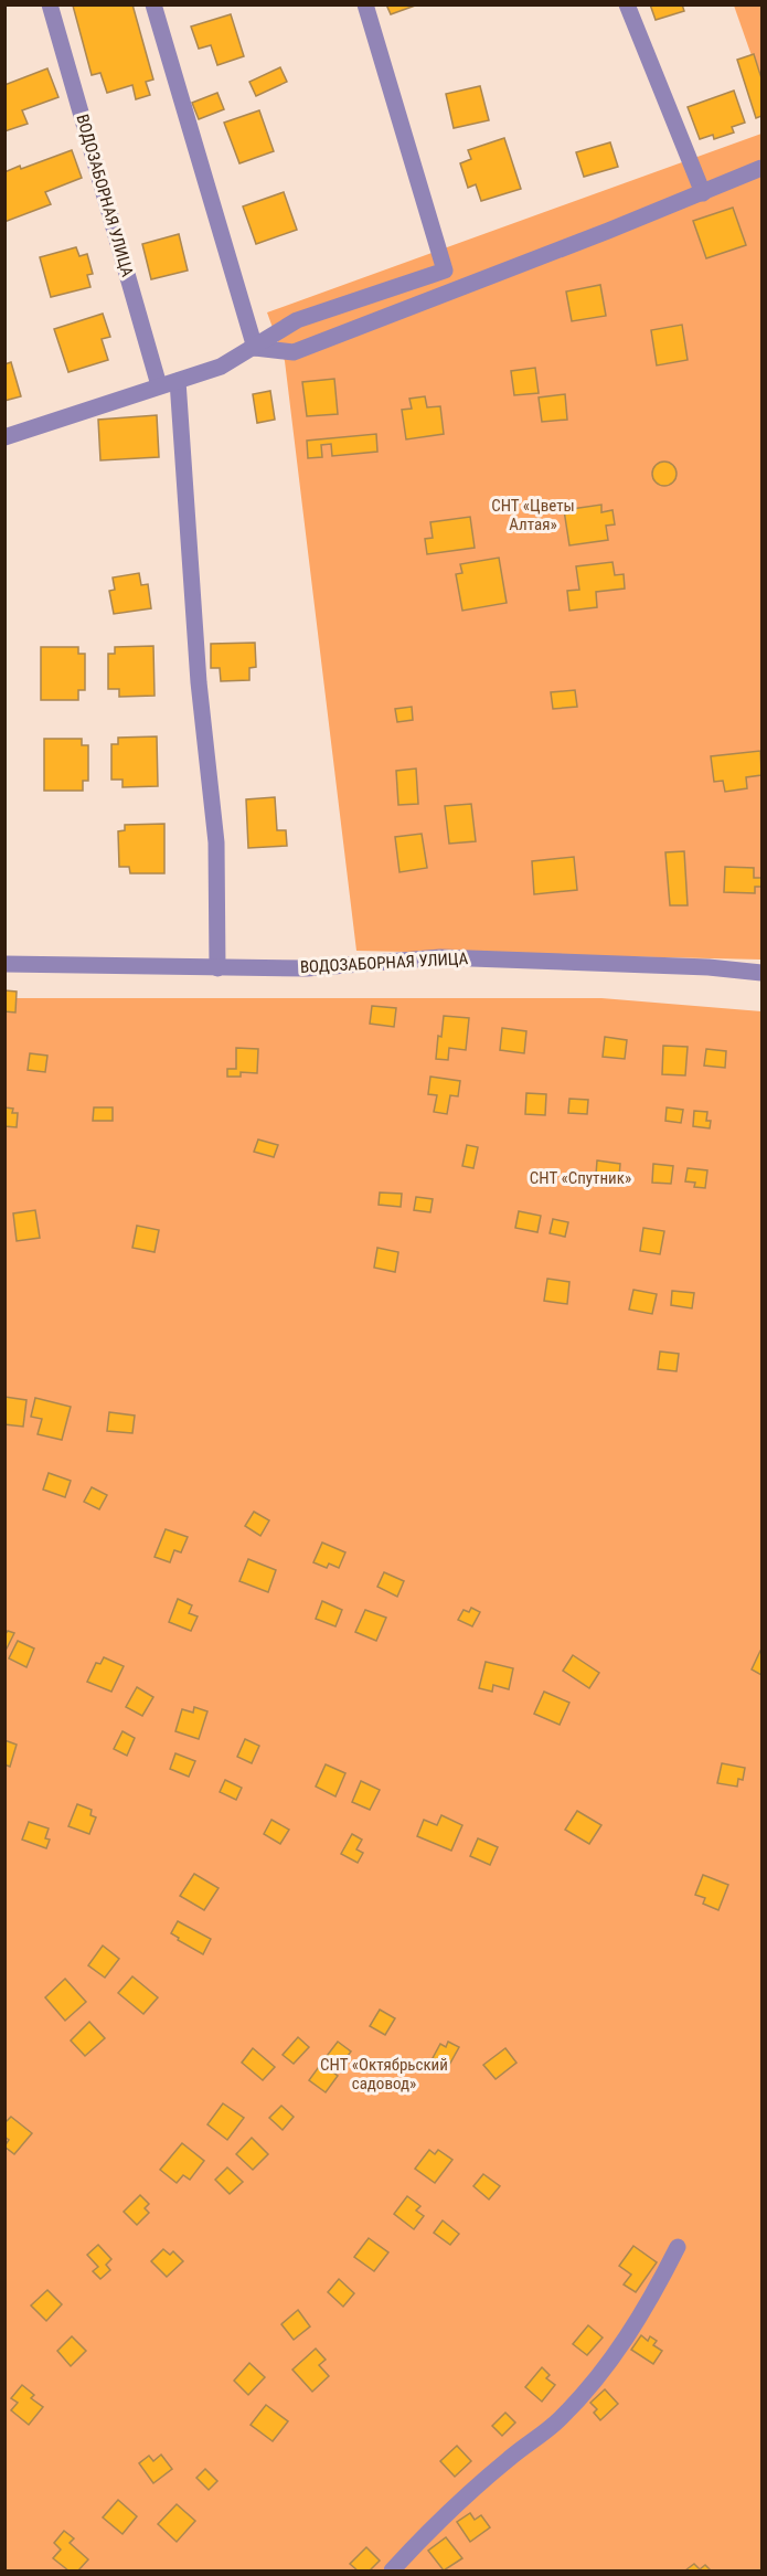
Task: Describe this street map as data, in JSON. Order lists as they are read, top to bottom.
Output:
{
  "streets": {
    "street": ["ВОДОЗАБОРНАЯ УЛИЦА"]
  },
  "parks": ["СНТ «Цветы Алтая»", "СНТ «Спутник»", "СНТ «Октябрьский садовод»"]
}
